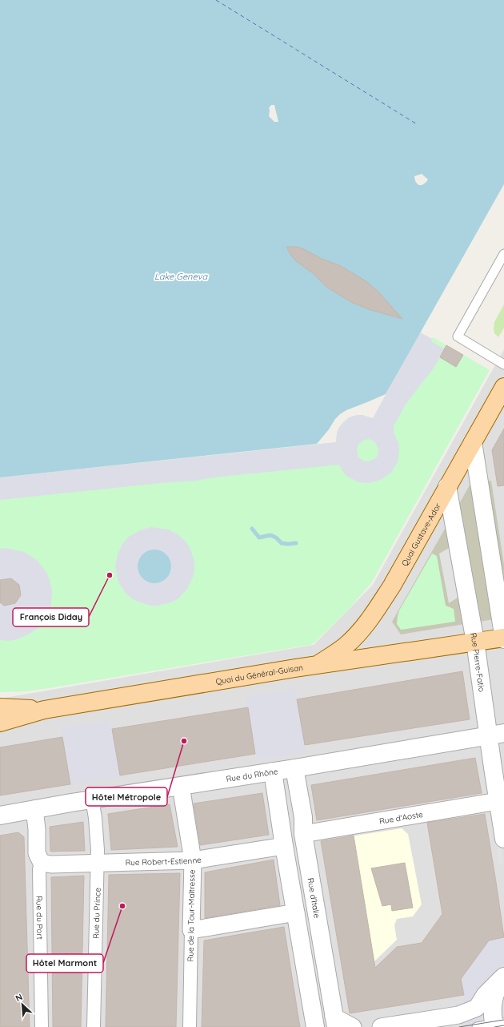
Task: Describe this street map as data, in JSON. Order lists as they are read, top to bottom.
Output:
{
  "streets": {
    "main road": ["Quai Gustave-Ador", "Quai du Général-Guisan"],
    "street": [
      "Rue Pierre-Fatio",
      "Rue du Rhône",
      "Rue d'Aoste",
      "Rue Robert-Estienne",
      "Rue d'Italie",
      "Rue du Prince",
      "Rue de la Tour-Maîtresse",
      "Rue du Port"
    ]
  },
  "crossings": [
    ["Quai Gustave-Ador", "Rue Pierre-Fatio"],
    ["Quai Gustave-Ador", "Quai du Général-Guisan"],
    ["Rue Pierre-Fatio", "Quai du Général-Guisan"],
    ["Rue Pierre-Fatio", "Rue du Rhône"],
    ["Rue Pierre-Fatio", "Rue d'Aoste"],
    ["Rue du Rhône", "Rue d'Italie"],
    ["Rue du Rhône", "Rue du Prince"],
    ["Rue du Rhône", "Rue de la Tour-Maîtresse"],
    ["Rue du Rhône", "Rue du Port"],
    ["Rue d'Aoste", "Rue d'Italie"],
    ["Rue Robert-Estienne", "Rue du Prince"],
    ["Rue Robert-Estienne", "Rue de la Tour-Maîtresse"],
    ["Rue Robert-Estienne", "Rue du Port"]
  ],
  "water": ["Lake Geneva"],
  "places": ["François Diday", "Hôtel Métropole", "Hôtel Marmont"],
  "north": "top left"
}
